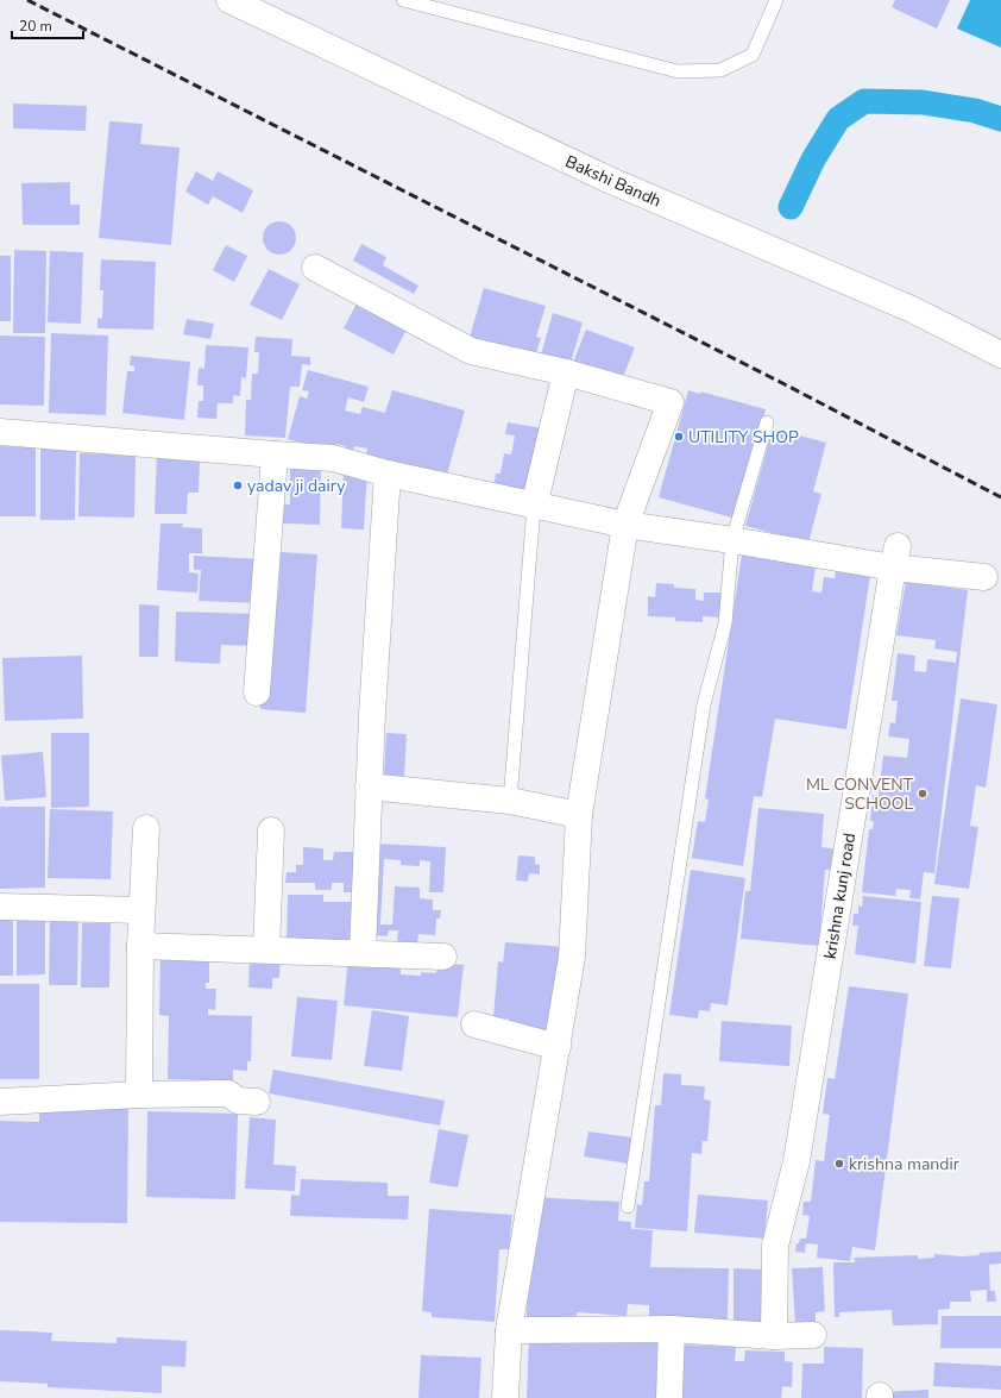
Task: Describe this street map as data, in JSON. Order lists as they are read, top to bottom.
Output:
{
  "streets": {
    "street": ["Bakshi Bandh", "krishna kunj road"]
  },
  "places": [
    "UTILITY SHOP",
    "yadav ji dairy",
    "ML CONVENT SCHOOL",
    "krishna mandir"
  ],
  "scale_bar": "20 m"
}
